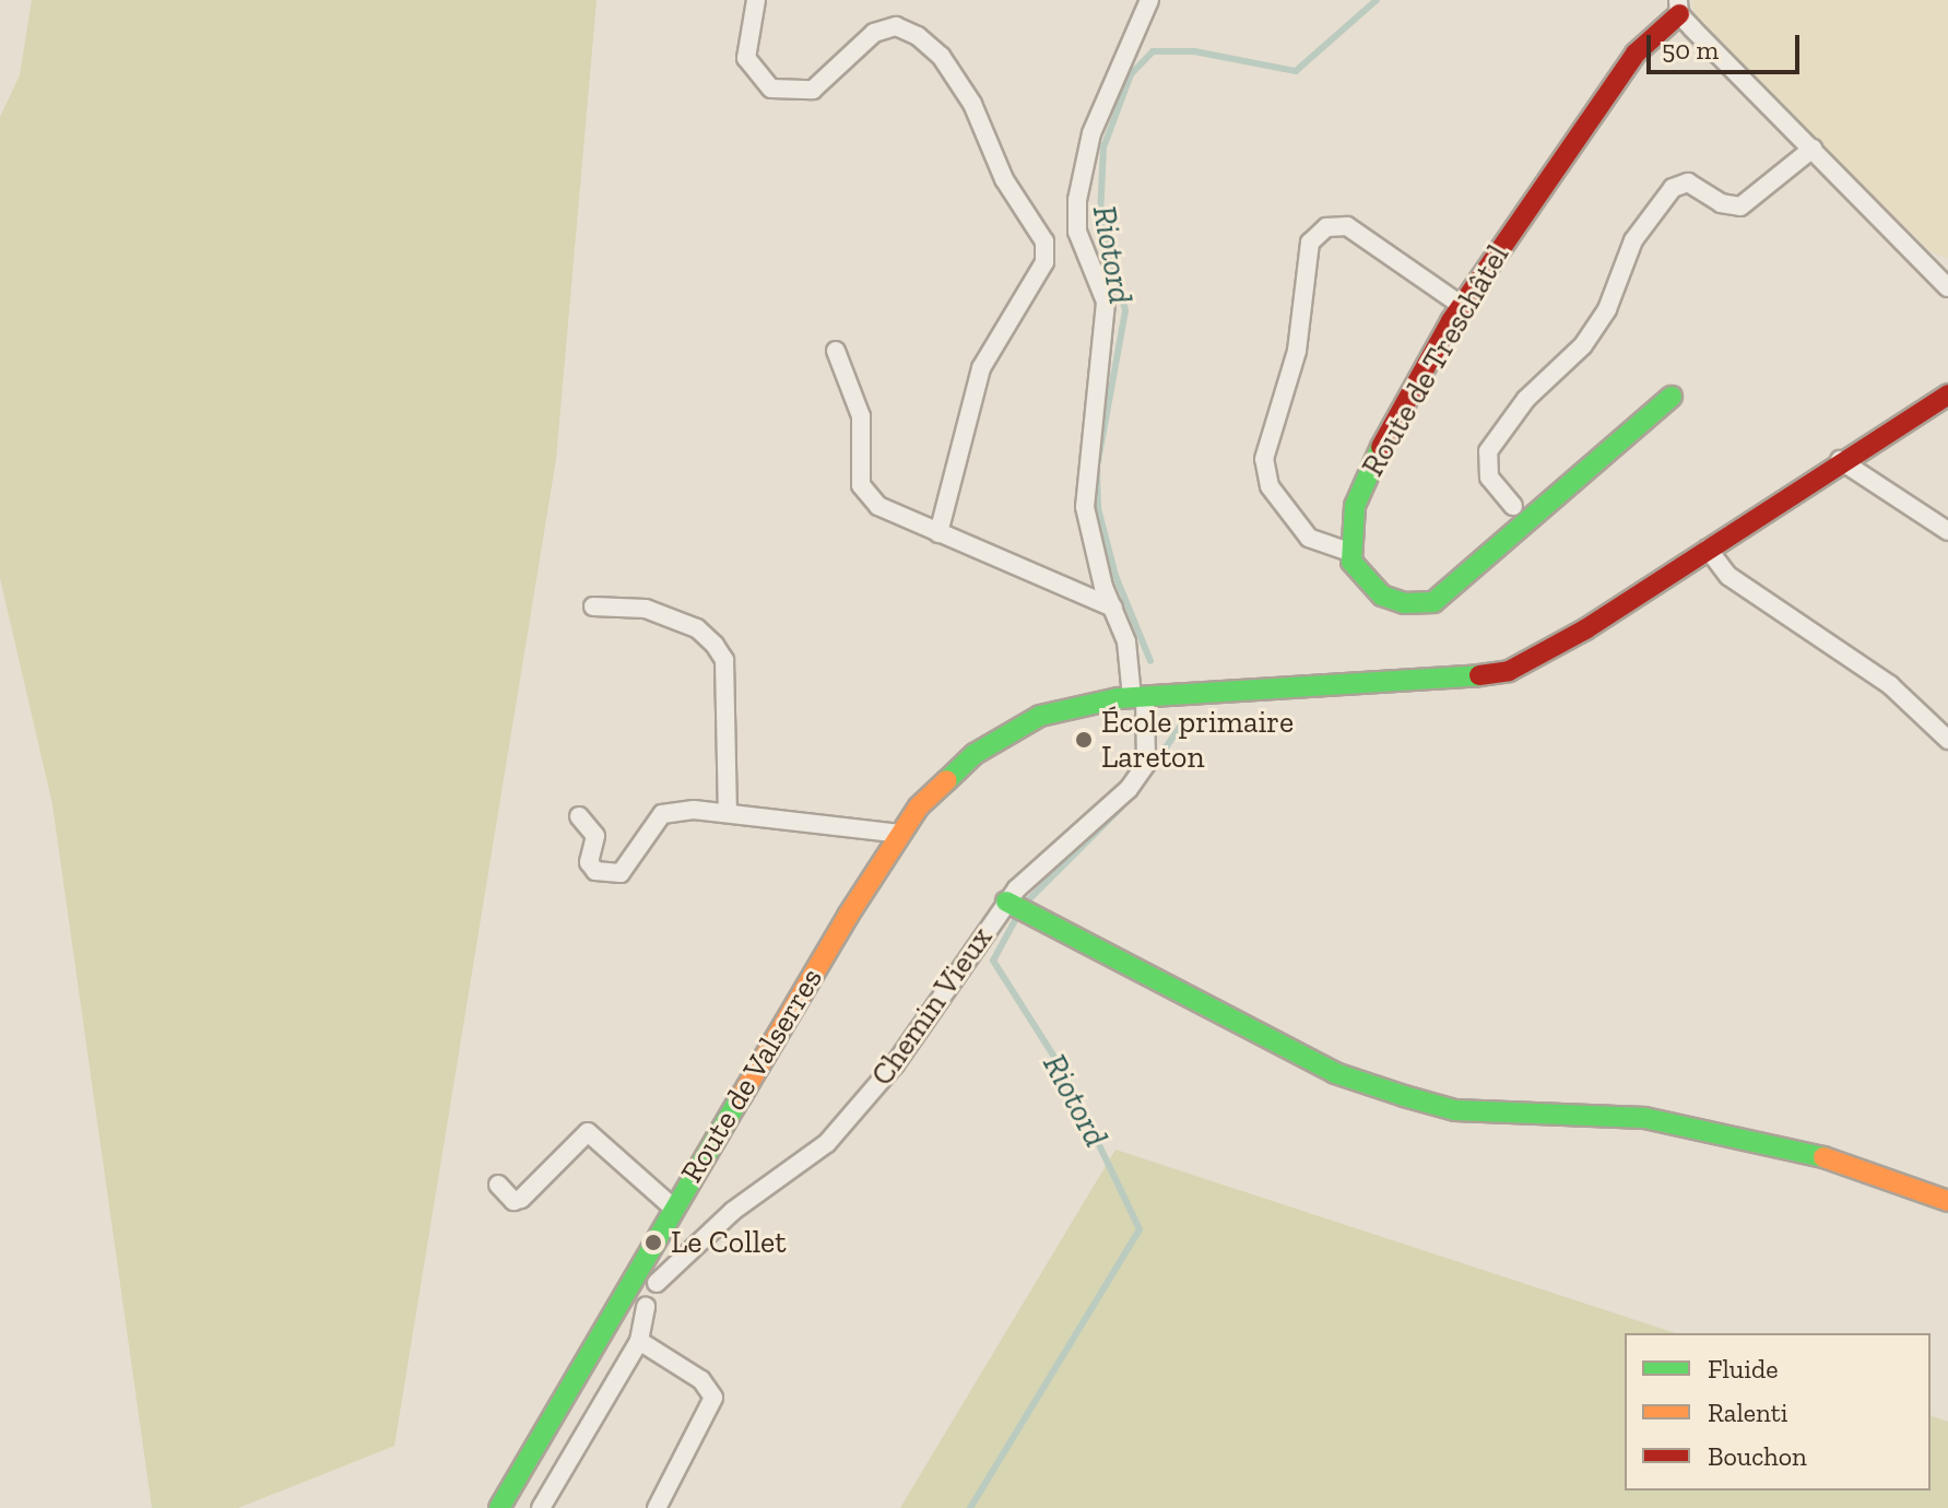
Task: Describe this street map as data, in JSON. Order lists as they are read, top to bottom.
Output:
{
  "streets": {
    "street": ["Route de Treschâtel", "Chemin Vieux", "Route de Valserres"]
  },
  "crossings": [
    ["Chemin Vieux", "Route de Valserres"]
  ],
  "water": ["Riotord"],
  "places": ["École primaire Lareton", "Le Collet"],
  "legend": ["Fluide", "Ralenti", "Bouchon"],
  "scale_bar": "50 m"
}
